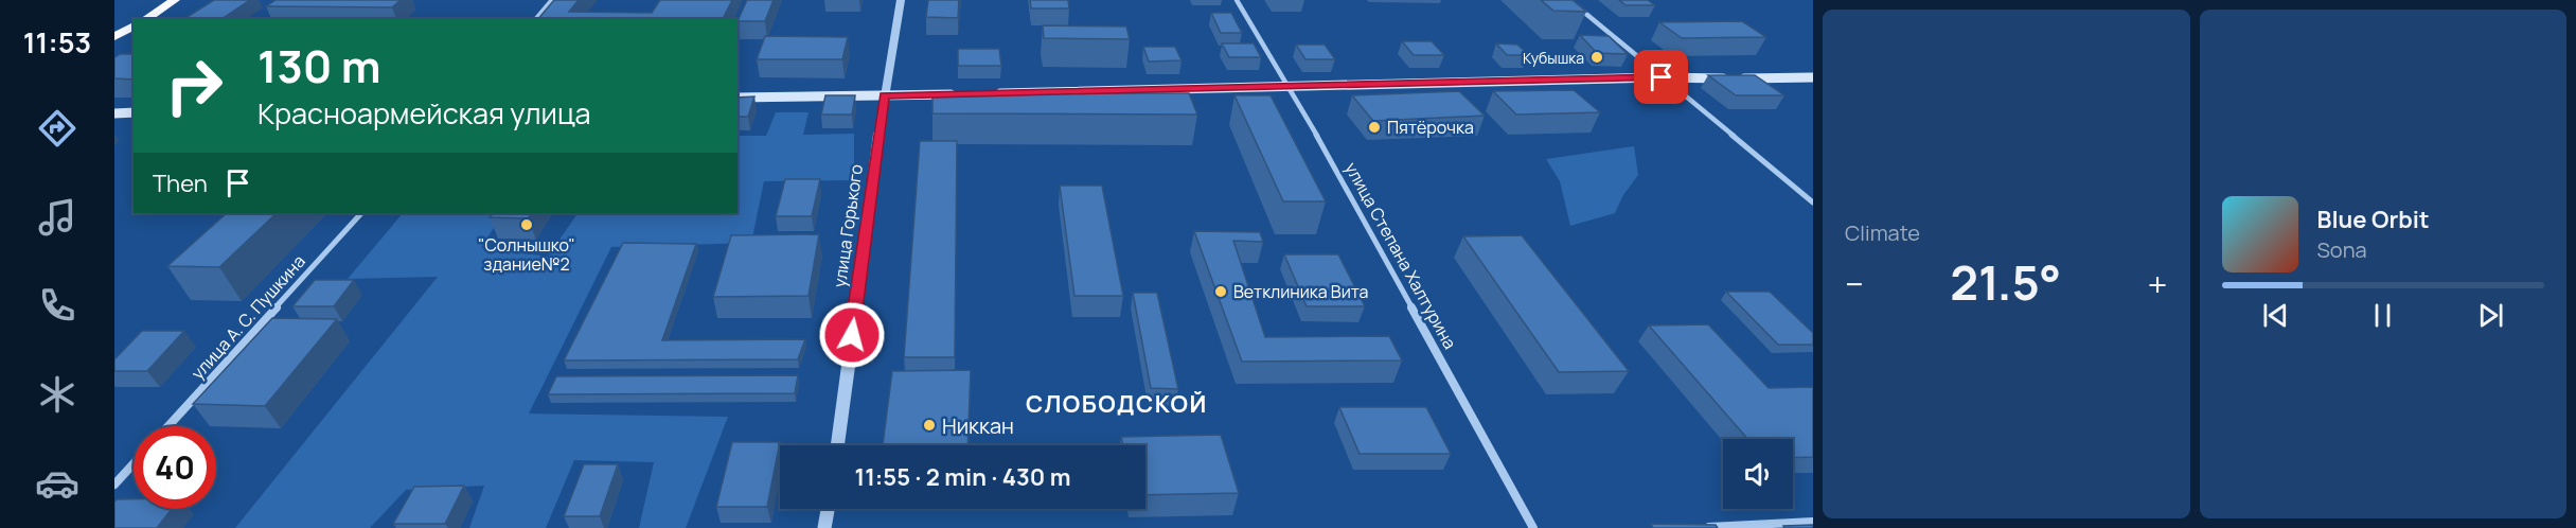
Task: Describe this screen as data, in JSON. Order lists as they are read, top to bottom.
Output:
{
  "streets": {
    "street": ["улица Горького", "улица Степана Халтурина", "улица А. С. Пушкина"]
  },
  "districts": ["СЛОБОДСКОЙ"],
  "places": [
    "Кубышка",
    "Пятёрочка",
    "\"Солнышко\" здание№2",
    "Ветклиника Вита",
    "Никкан"
  ],
  "page": {
    "tabs": "11:53",
    "tile": "Climate",
    "turn": ["130 m", "Красноармейская улица"],
    "then": "Then",
    "song": ["Blue Orbit", "Sona"],
    "heat": ["−", "21.5°", "+"],
    "limit": "40",
    "trip": "11:55 · 2 min · 430 m"
  }
}
